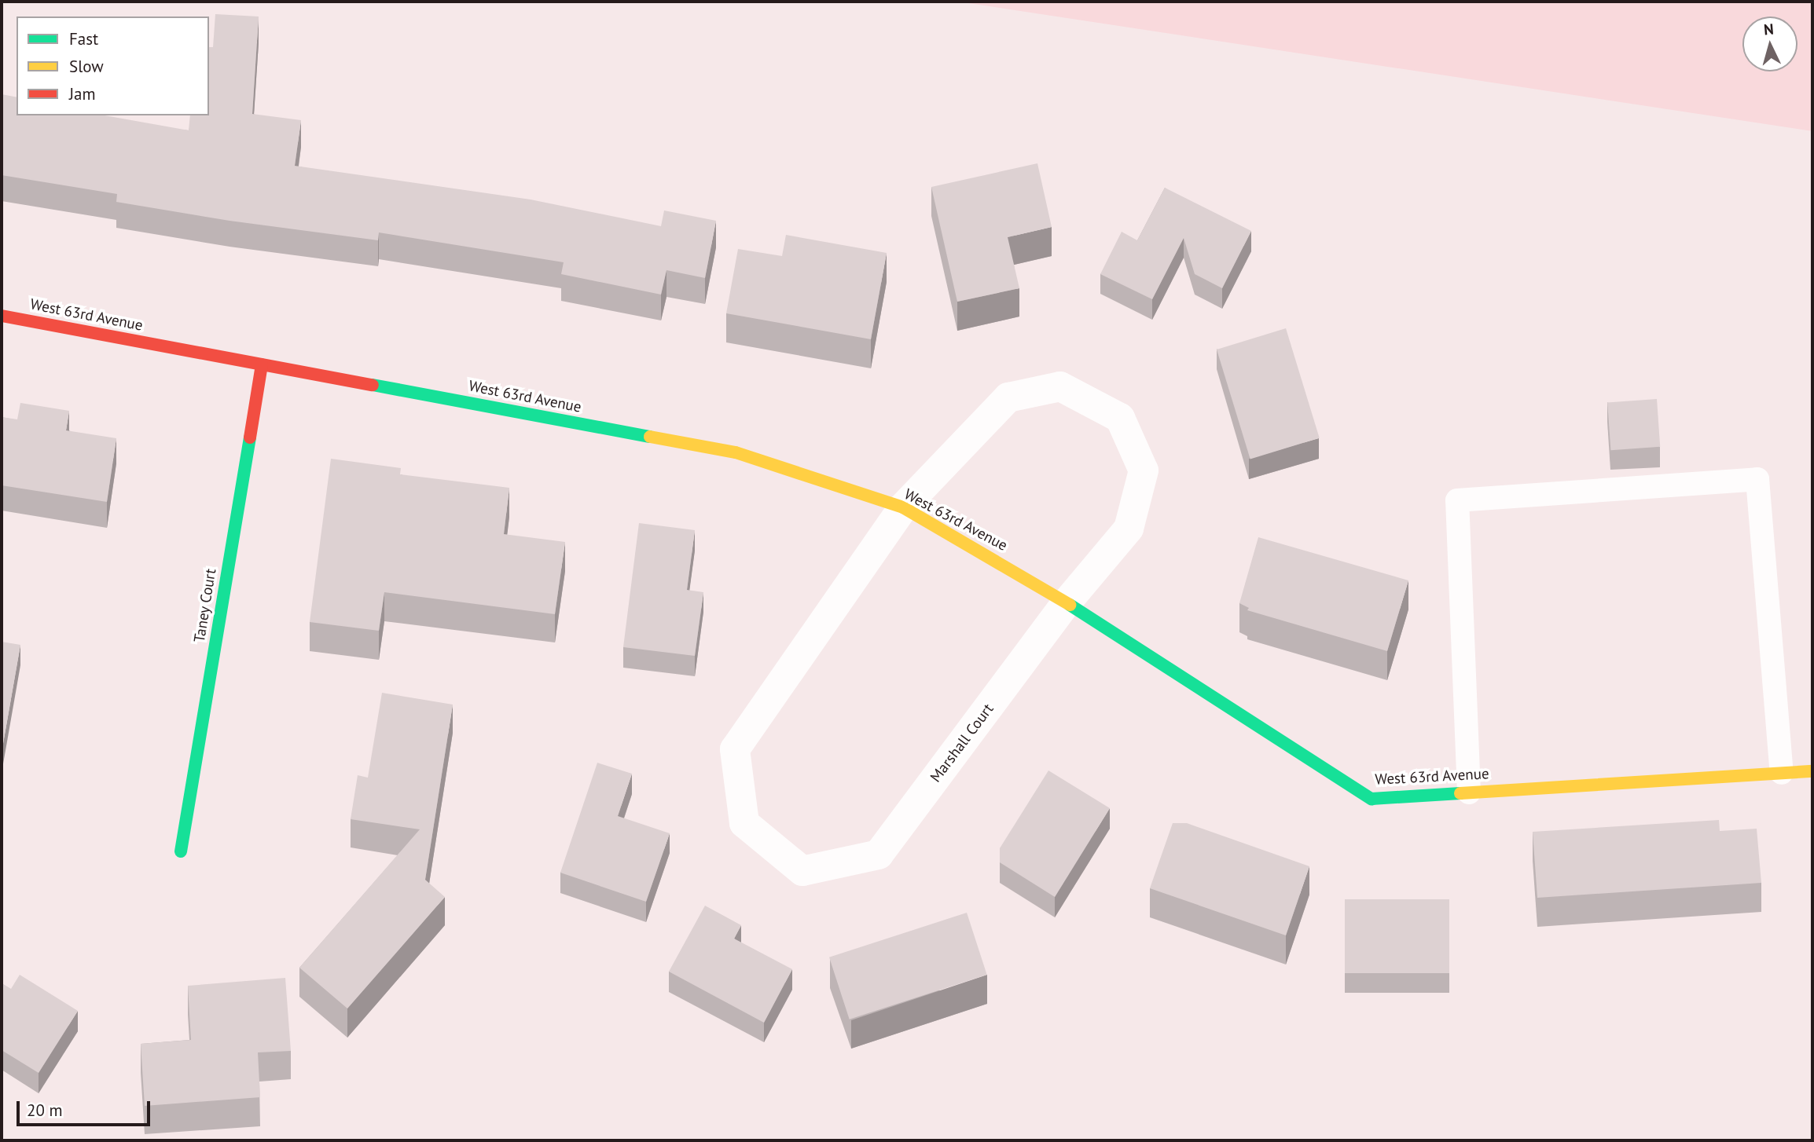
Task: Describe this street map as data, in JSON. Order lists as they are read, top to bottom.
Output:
{
  "streets": {
    "street": ["West 63rd Avenue", "Taney Court", "Marshall Court"]
  },
  "crossings": [
    ["West 63rd Avenue", "Taney Court"],
    ["West 63rd Avenue", "Marshall Court"]
  ],
  "legend": ["Fast", "Slow", "Jam"],
  "scale_bar": "20 m",
  "north": "top"
}
